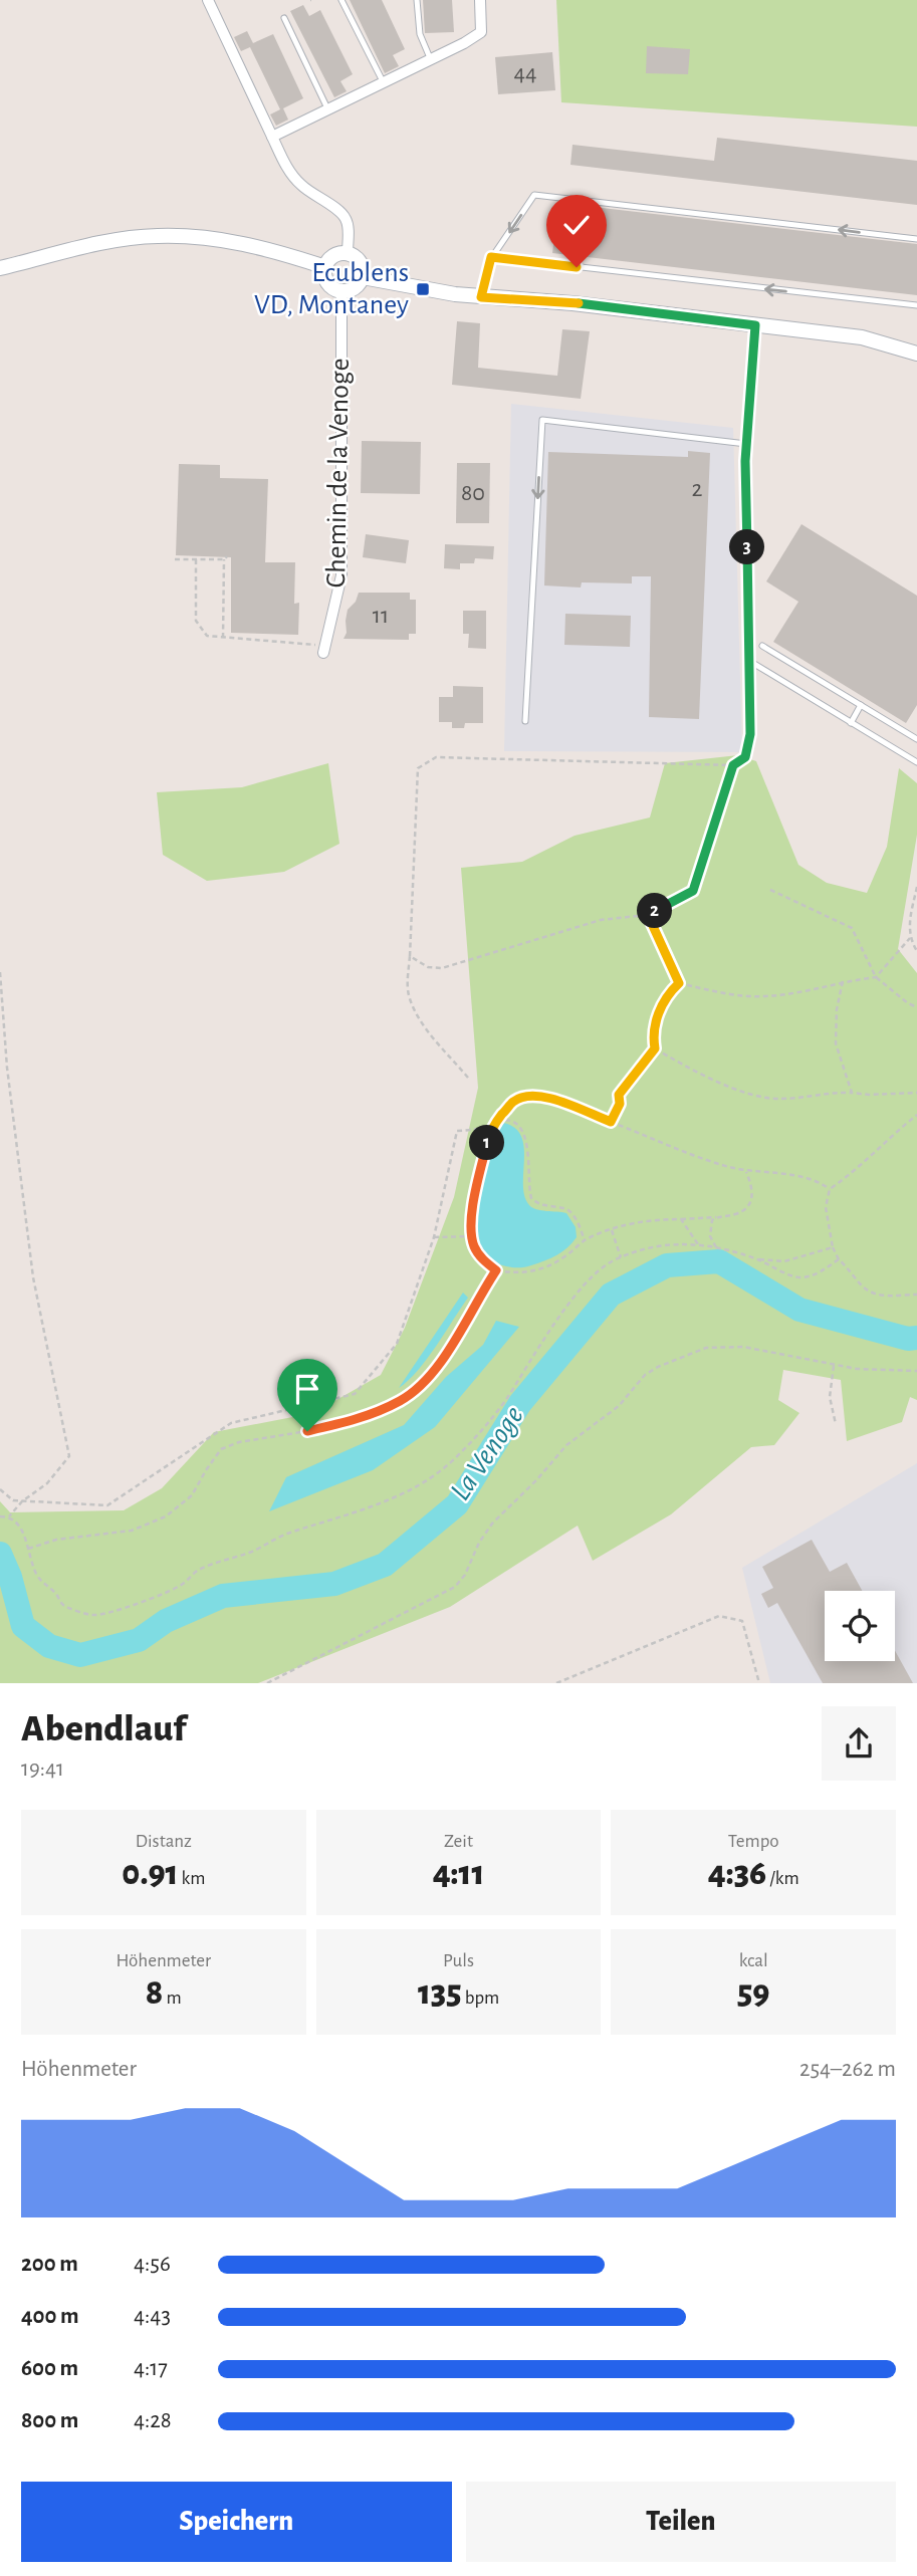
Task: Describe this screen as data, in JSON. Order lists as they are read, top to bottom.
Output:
{
  "streets": {
    "street": ["Chemin de la Venoge"]
  },
  "water": ["La Venoge"],
  "places": {
    "transit": ["Ecublens VD, Montaney"]
  },
  "house_numbers": [
    "44",
    "2",
    "80",
    "11"
  ],
  "page": {
    "pins": ["3", "2", "1"],
    "heading": ["Abendlauf", "19:41"],
    "stats": [
      ["Distanz", "0.91 km"],
      ["Zeit", "4:11"],
      ["Tempo", "4:36 /km"],
      ["Höhenmeter", "8 m"],
      ["Puls", "135 bpm"],
      ["kcal", "59"]
    ],
    "chart": ["Höhenmeter", "254–262 m"],
    "list": [
      {
        "name": "200 m",
        "note": "4:56"
      },
      {
        "name": "400 m",
        "note": "4:43"
      },
      {
        "name": "600 m",
        "note": "4:17"
      },
      {
        "name": "800 m",
        "note": "4:28"
      }
    ],
    "buttons": ["Speichern", "Teilen"]
  }
}
